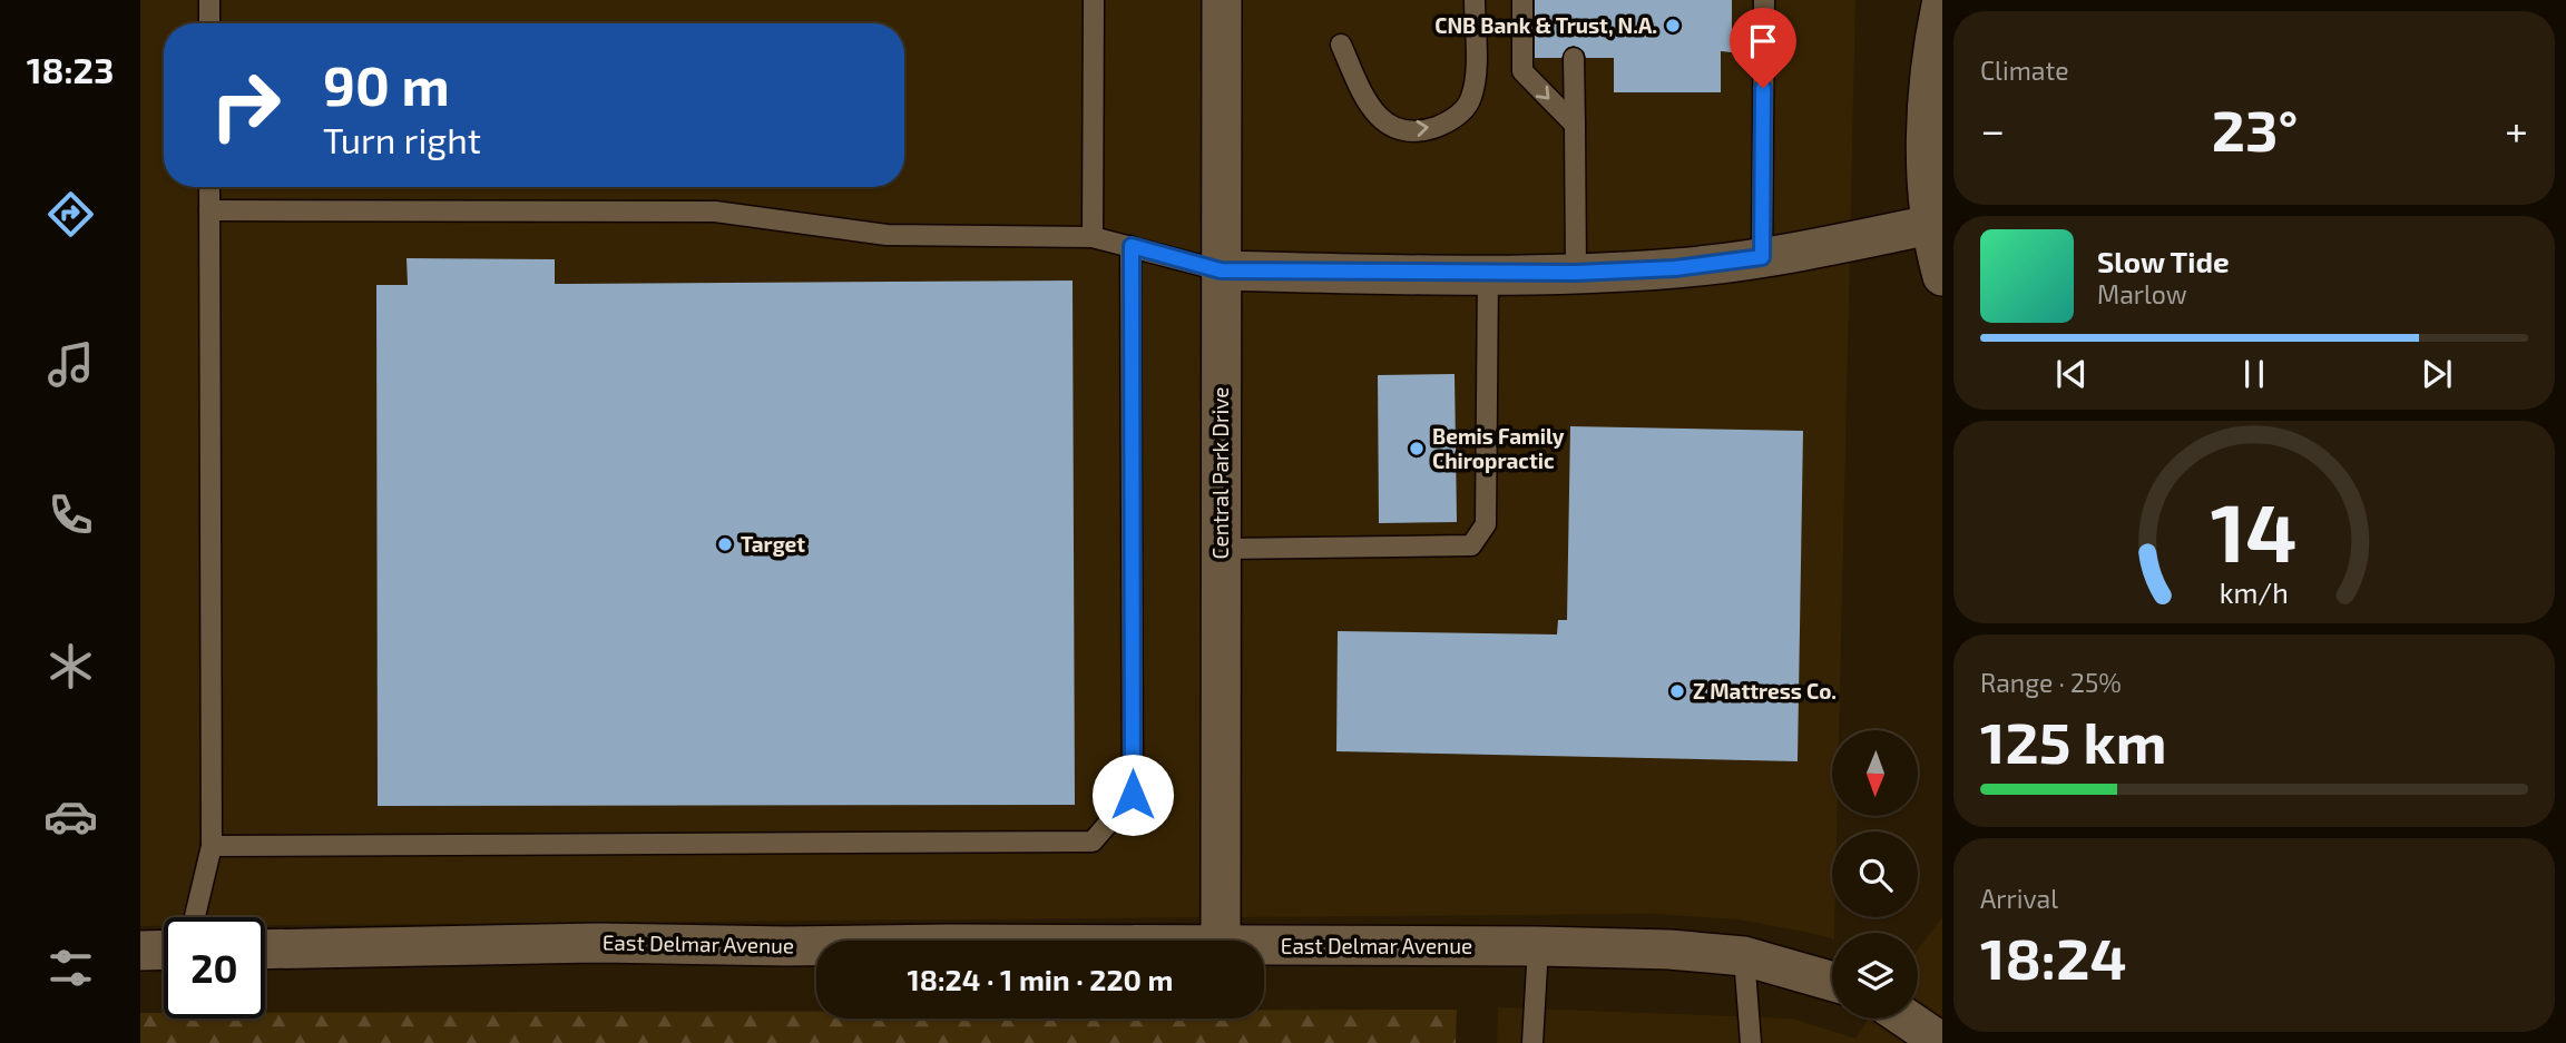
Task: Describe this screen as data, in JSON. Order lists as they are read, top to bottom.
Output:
{
  "streets": {
    "street": ["Central Park Drive", "East Delmar Avenue"]
  },
  "places": [
    "CNB Bank & Trust, N.A.",
    "Bemis Family Chiropractic",
    "Target",
    "Z Mattress Co."
  ],
  "north": "bottom",
  "page": {
    "tabs": "18:23",
    "tile": [
      "Climate",
      ["Range · 25%", "125 km"],
      ["Arrival", "18:24"]
    ],
    "turn": ["90 m", "Turn right"],
    "heat": ["−", "23°", "+"],
    "song": ["Slow Tide", "Marlow"],
    "limit": "20",
    "trip": "18:24 · 1 min · 220 m",
    "gauge": ["14", "km/h"]
  }
}
